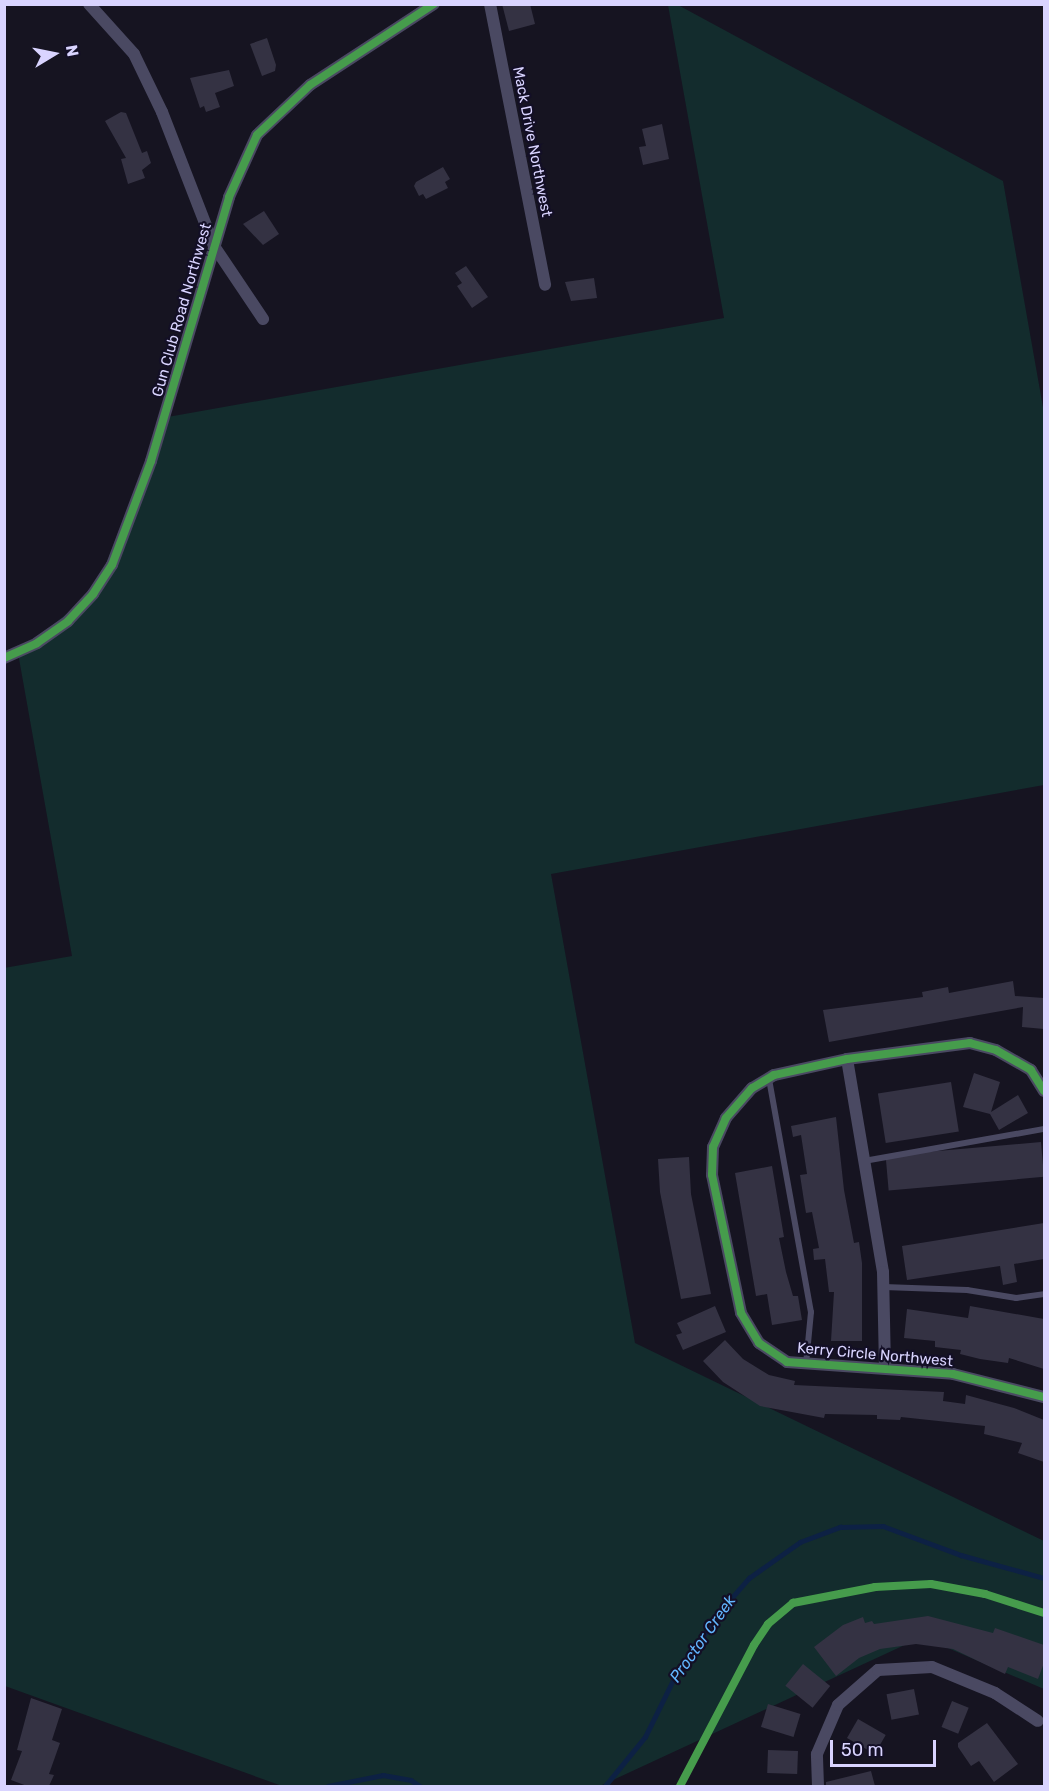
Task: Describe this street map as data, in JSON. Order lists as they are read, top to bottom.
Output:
{
  "streets": {
    "street": ["Mack Drive Northwest", "Gun Club Road Northwest", "Kerry Circle Northwest"]
  },
  "water": ["Proctor Creek"],
  "scale_bar": "50 m",
  "north": "right"
}
